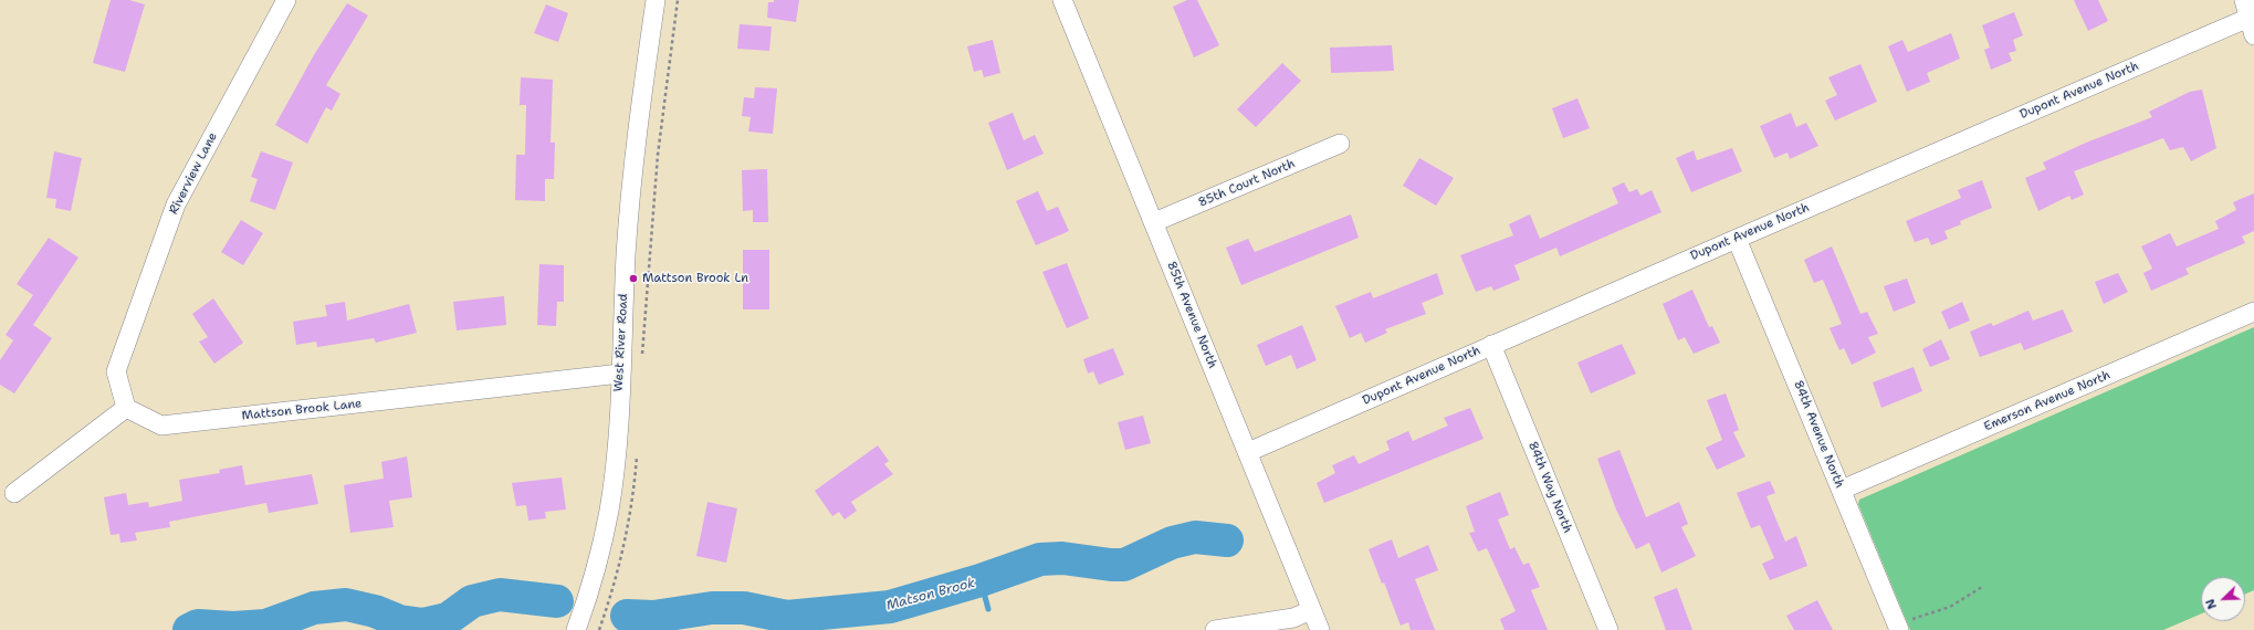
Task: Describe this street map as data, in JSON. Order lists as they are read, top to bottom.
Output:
{
  "streets": {
    "street": [
      "Dupont Avenue North",
      "Riverview Lane",
      "85th Court North",
      "85th Avenue North",
      "West River Road",
      "Emerson Avenue North",
      "Mattson Brook Lane",
      "84th Avenue North",
      "84th Way North"
    ]
  },
  "crossings": [
    ["Dupont Avenue North", "85th Avenue North"],
    ["Dupont Avenue North", "84th Avenue North"],
    ["Dupont Avenue North", "84th Way North"],
    ["Riverview Lane", "Mattson Brook Lane"],
    ["85th Court North", "85th Avenue North"],
    ["West River Road", "Mattson Brook Lane"],
    ["Emerson Avenue North", "84th Avenue North"]
  ],
  "water": ["Matson Brook"],
  "places": ["Mattson Brook Ln"],
  "north": "bottom left"
}
